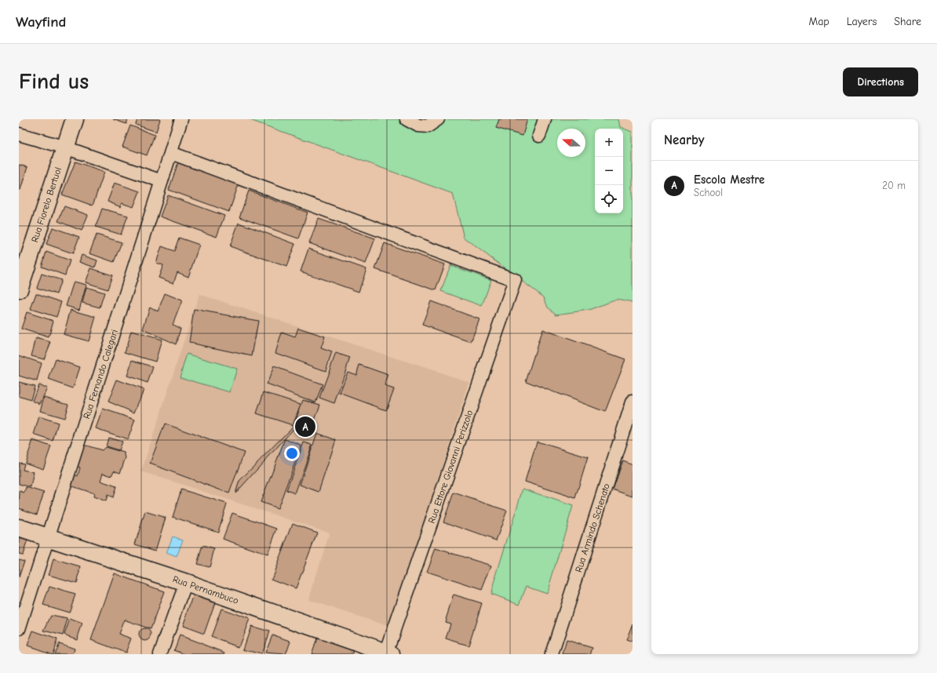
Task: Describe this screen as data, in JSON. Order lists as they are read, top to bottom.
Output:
{
  "streets": {
    "street": [
      "Rua Fiorelo Bertuol",
      "Rua Fernando Calegari",
      "Rua Ettore Giovanni Perizzolo",
      "Rua Armindo Schenato",
      "Rua Pernambuco"
    ]
  },
  "crossings": [
    ["Rua Fernando Calegari", "Rua Ettore Giovanni Perizzolo"],
    ["Rua Fernando Calegari", "Rua Pernambuco"],
    ["Rua Ettore Giovanni Perizzolo", "Rua Pernambuco"]
  ],
  "north": "left",
  "page": {
    "header": "Wayfind",
    "nav": ["Map", "Layers", "Share"],
    "buttons": "Directions",
    "title": "Find us",
    "heading": "Nearby",
    "map_buttons": ["+", "−"],
    "list": [
      {
        "mark": "A",
        "name": "Escola Mestre",
        "note": "School",
        "value": "20 m"
      }
    ],
    "pins": "A"
  }
}
